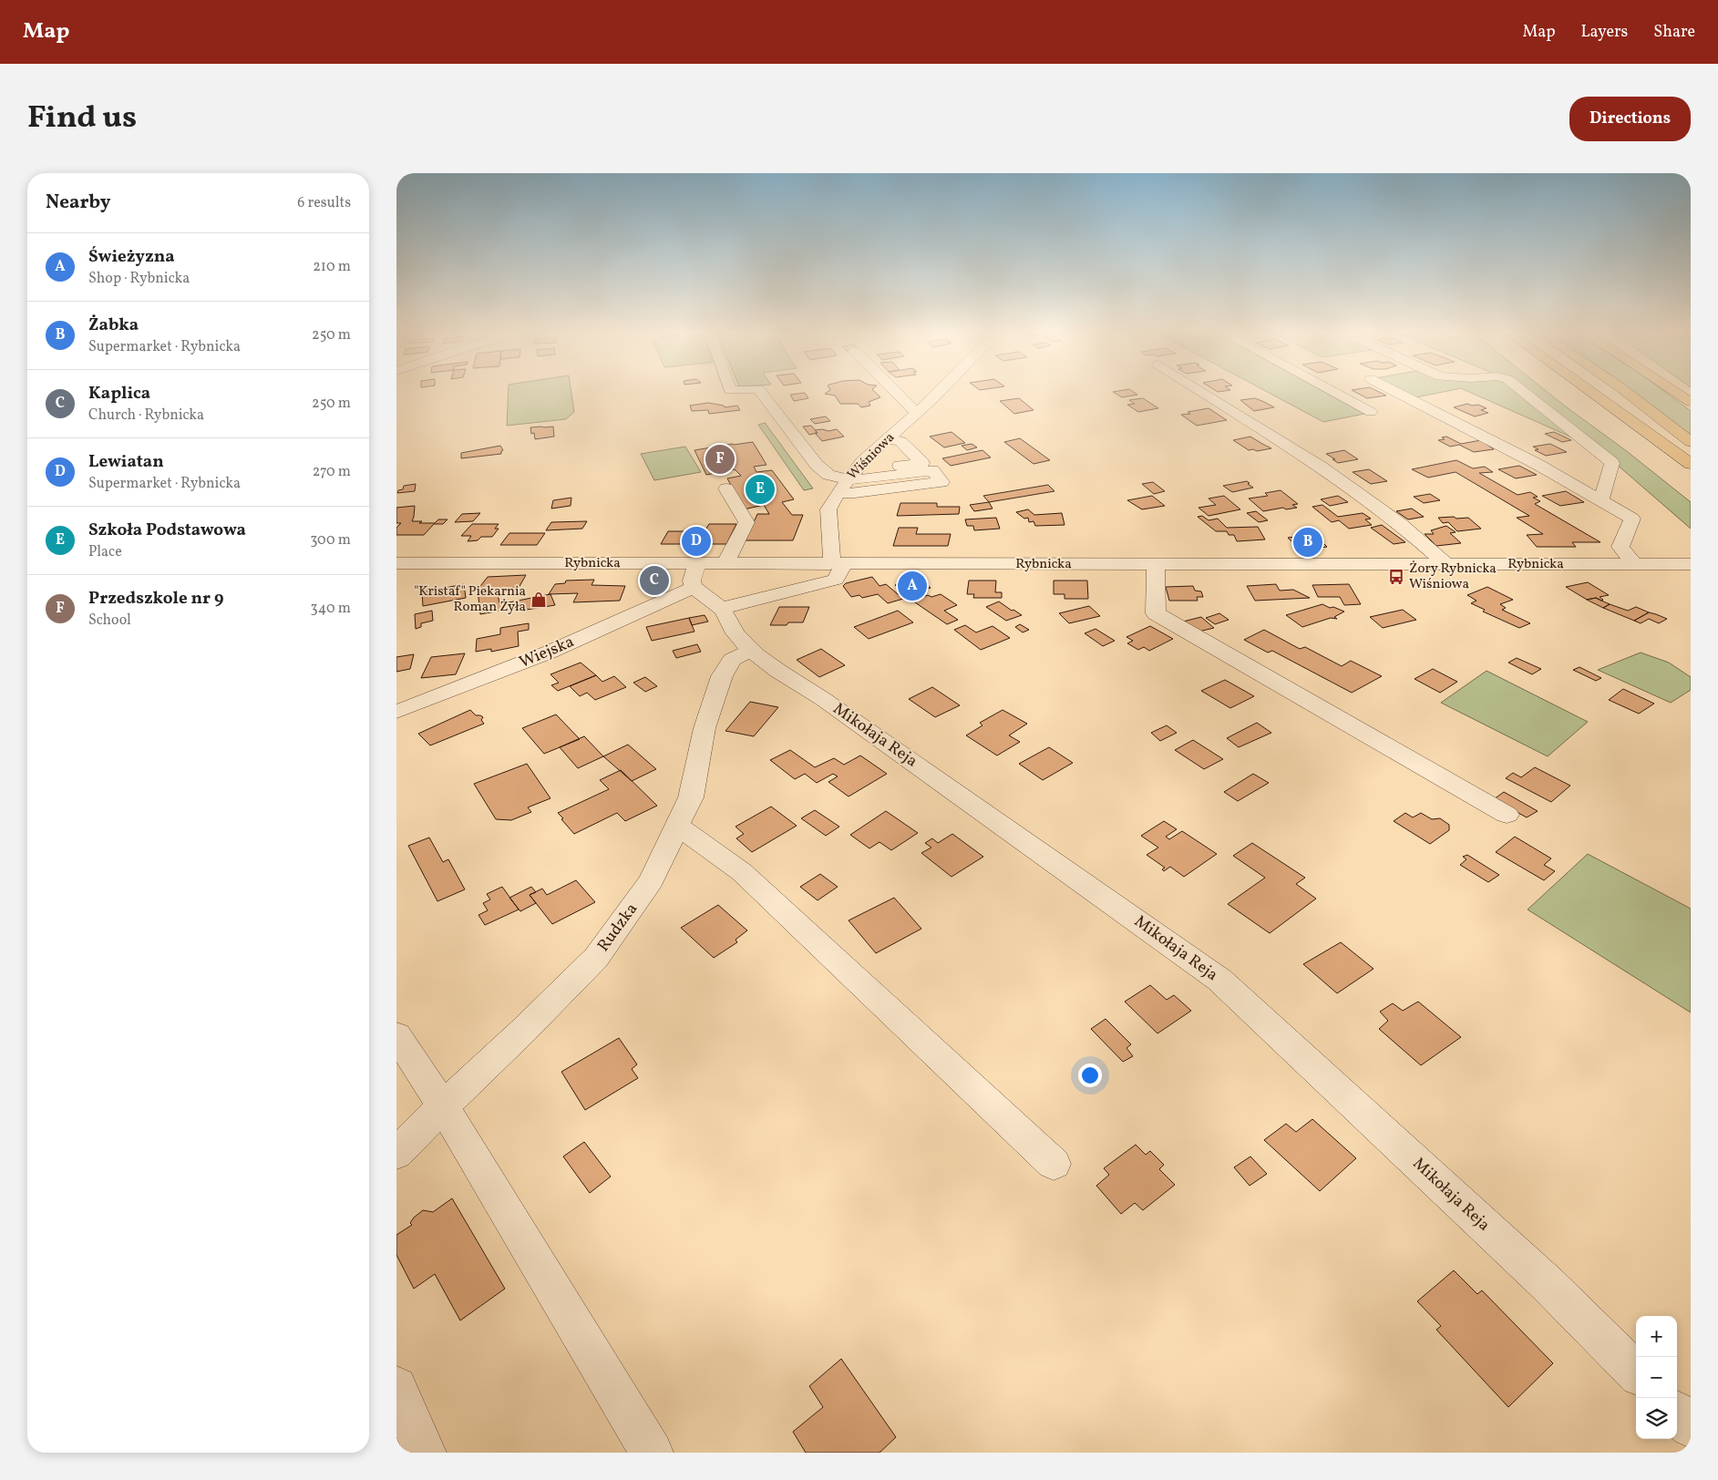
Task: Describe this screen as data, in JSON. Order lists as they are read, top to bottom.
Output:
{
  "streets": {
    "street": [
      "Wiśniowa",
      "Rybnicka",
      "Wiejska",
      "Mikołaja Reja",
      "Rudzka"
    ]
  },
  "crossings": [
    ["Wiśniowa", "Rybnicka"],
    ["Rybnicka", "Wiejska"],
    ["Rybnicka", "Mikołaja Reja"],
    ["Wiejska", "Mikołaja Reja"],
    ["Mikołaja Reja", "Rudzka"]
  ],
  "places": {
    "bus stop": ["Żory Rybnicka Wiśniowa"],
    "shop": ["\"Kristaf\" Piekarnia Roman Żyła"]
  },
  "page": {
    "header": "Map",
    "nav": ["Map", "Layers", "Share"],
    "title": "Find us",
    "buttons": "Directions",
    "heading": ["Nearby", "6 results"],
    "list": [
      {
        "mark": "A",
        "name": "Świeżyzna",
        "note": "Shop · Rybnicka",
        "value": "210 m"
      },
      {
        "mark": "B",
        "name": "Żabka",
        "note": "Supermarket · Rybnicka",
        "value": "250 m"
      },
      {
        "mark": "C",
        "name": "Kaplica",
        "note": "Church · Rybnicka",
        "value": "250 m"
      },
      {
        "mark": "D",
        "name": "Lewiatan",
        "note": "Supermarket · Rybnicka",
        "value": "270 m"
      },
      {
        "mark": "E",
        "name": "Szkoła Podstawowa",
        "note": "Place",
        "value": "300 m"
      },
      {
        "mark": "F",
        "name": "Przedszkole nr 9",
        "note": "School",
        "value": "340 m"
      }
    ],
    "pins": [
      "F",
      "E",
      "D",
      "B",
      "C",
      "A"
    ],
    "map_buttons": ["+", "−"]
  }
}
